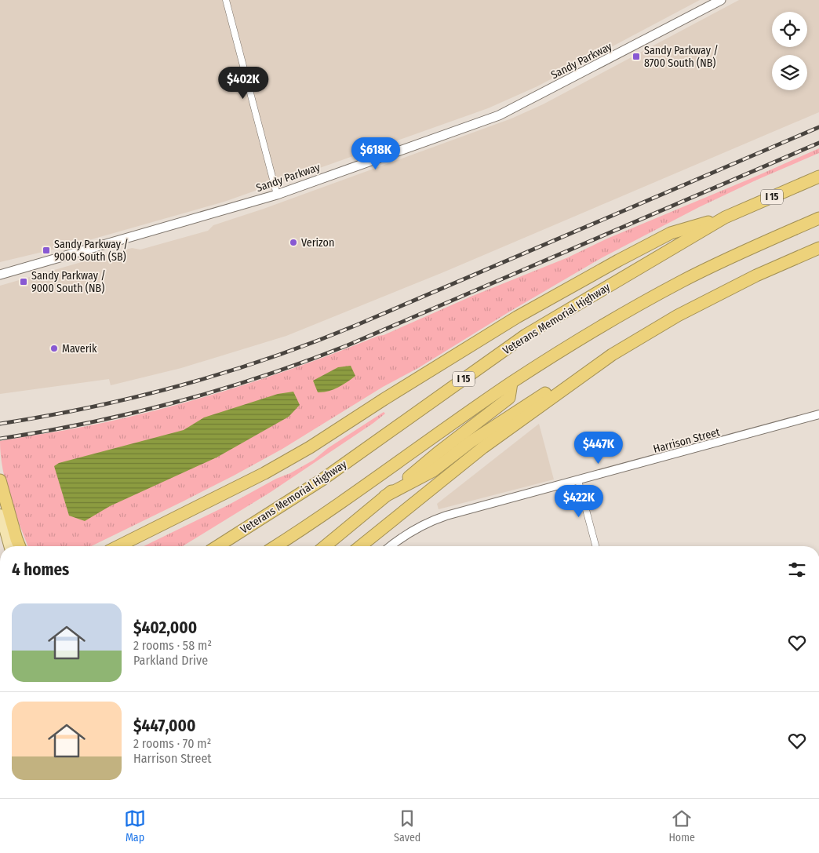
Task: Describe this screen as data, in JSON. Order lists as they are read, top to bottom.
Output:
{
  "streets": {
    "highway": ["I 15", "Veterans Memorial Highway"],
    "main road": ["Sandy Parkway"],
    "street": ["Harrison Street"]
  },
  "places": {
    "transit": ["Sandy Parkway / 8700 South (NB)", "Sandy Parkway / 9000 South (SB)", "Sandy Parkway / 9000 South (NB)"],
    "other": ["Verizon", "Maverik"]
  },
  "page": {
    "price": [
      "$402K",
      "$618K",
      "$447K",
      "$422K"
    ],
    "heading": "4 homes",
    "list": [
      {
        "name": "$402,000",
        "note": "2 rooms · 58 m² · Parkland Drive"
      },
      {
        "name": "$447,000",
        "note": "2 rooms · 70 m² · Harrison Street"
      }
    ],
    "tabs": ["Map", "Saved", "Home"]
  }
}
